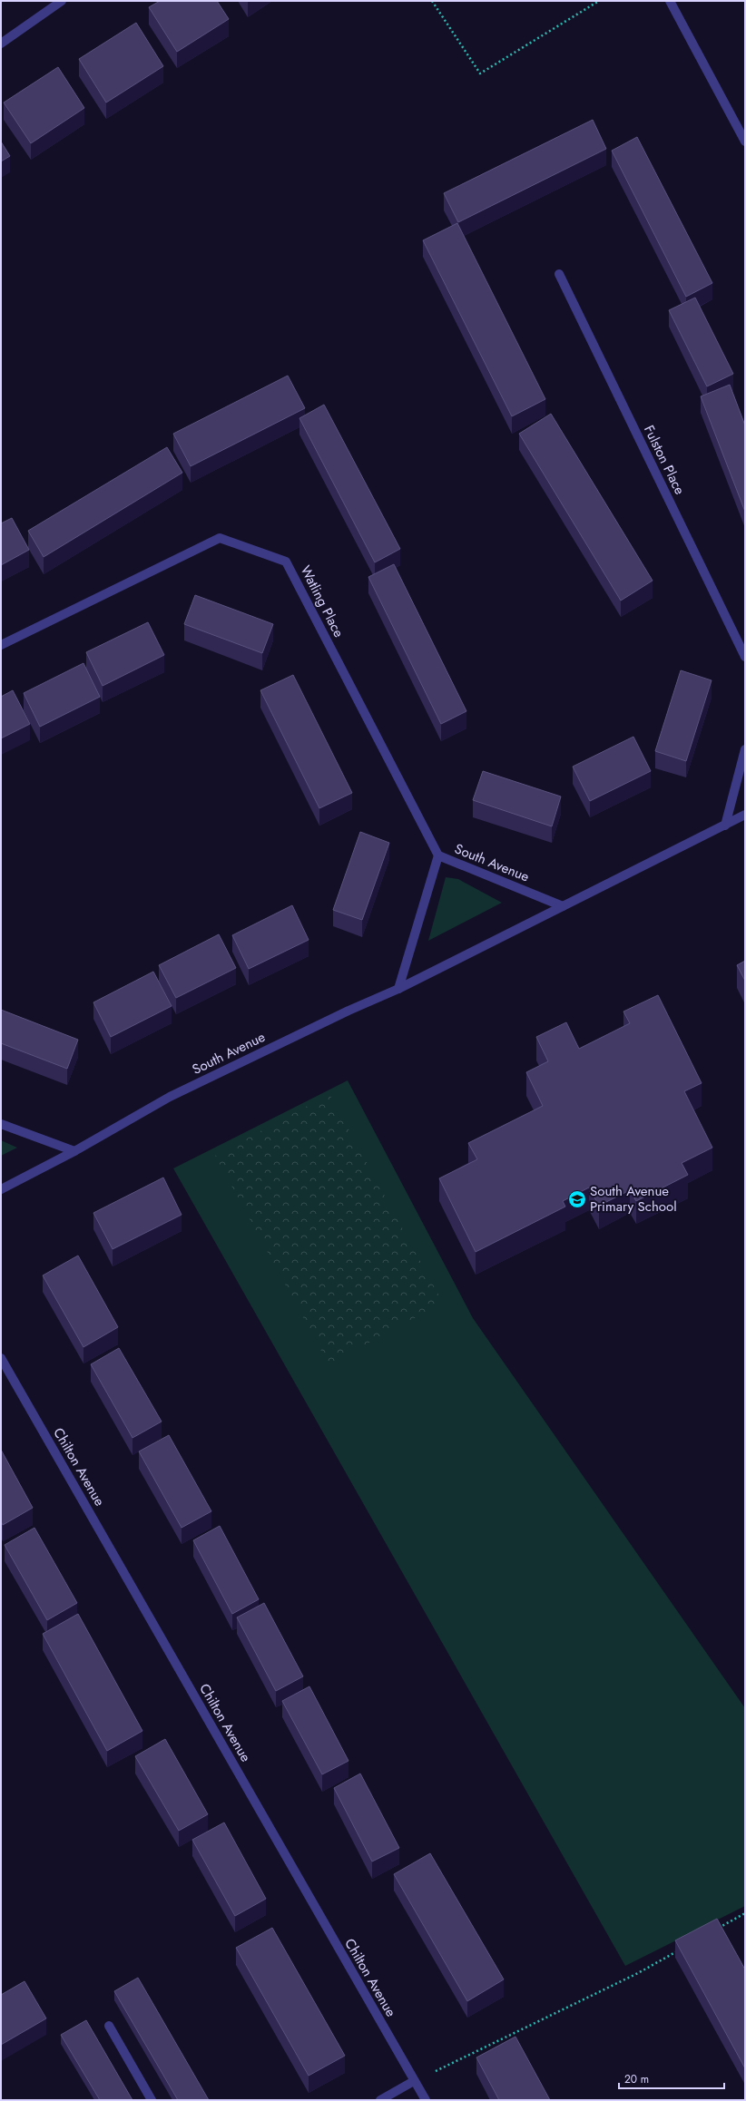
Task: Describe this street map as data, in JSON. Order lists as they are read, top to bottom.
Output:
{
  "streets": {
    "street": [
      "Fulston Place",
      "Watling Place",
      "South Avenue",
      "Chilton Avenue"
    ]
  },
  "crossings": [
    ["Watling Place", "South Avenue"]
  ],
  "places": {
    "school or university": ["South Avenue Primary School"]
  },
  "scale_bar": "20 m"
}
